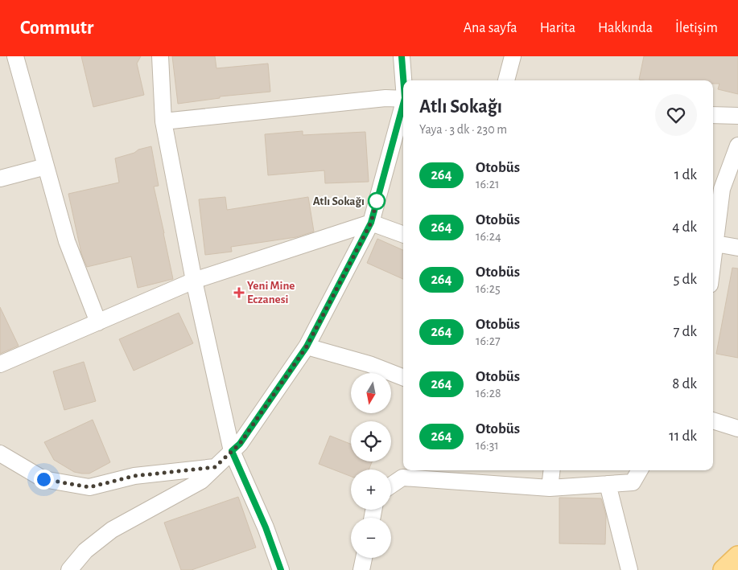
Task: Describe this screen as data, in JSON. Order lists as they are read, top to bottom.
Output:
{
  "places": {
    "other": ["Atlı Sokağı"],
    "health": ["Yeni Mine Eczanesi"]
  },
  "lines": ["bus line 264"],
  "north": "bottom",
  "page": {
    "header": "Commutr",
    "nav": [
      "Ana sayfa",
      "Harita",
      "Hakkında",
      "İletişim"
    ],
    "heading": ["Atlı Sokağı", "Yaya · 3 dk · 230 m"],
    "list": [
      {
        "mark": "264",
        "name": "Otobüs",
        "note": "16:21",
        "value": "1 dk"
      },
      {
        "mark": "264",
        "name": "Otobüs",
        "note": "16:24",
        "value": "4 dk"
      },
      {
        "mark": "264",
        "name": "Otobüs",
        "note": "16:25",
        "value": "5 dk"
      },
      {
        "mark": "264",
        "name": "Otobüs",
        "note": "16:27",
        "value": "7 dk"
      },
      {
        "mark": "264",
        "name": "Otobüs",
        "note": "16:28",
        "value": "8 dk"
      },
      {
        "mark": "264",
        "name": "Otobüs",
        "note": "16:31",
        "value": "11 dk"
      }
    ],
    "map_buttons": ["+", "−"]
  }
}
